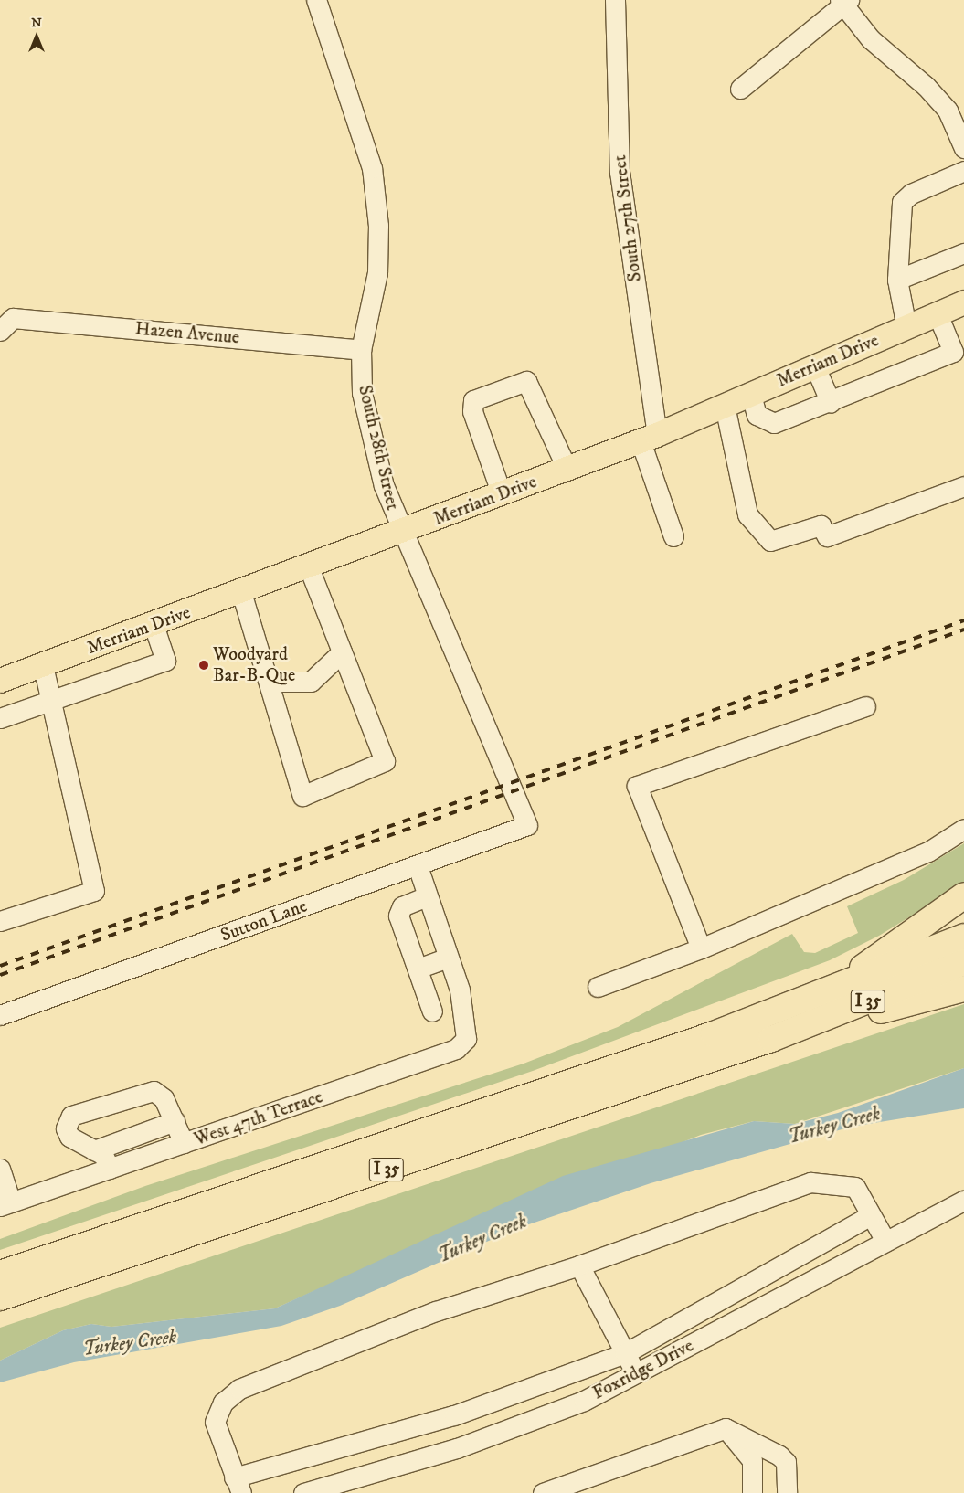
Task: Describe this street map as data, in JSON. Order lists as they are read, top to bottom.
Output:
{
  "streets": {
    "highway": ["I 35"],
    "main road": ["Merriam Drive"],
    "street": [
      "South 27th Street",
      "Hazen Avenue",
      "South 28th Street",
      "Sutton Lane",
      "West 47th Terrace",
      "Foxridge Drive"
    ]
  },
  "crossings": [
    ["South 27th Street", "Merriam Drive"],
    ["Hazen Avenue", "South 28th Street"],
    ["Merriam Drive", "South 28th Street"],
    ["South 28th Street", "Sutton Lane"]
  ],
  "water": ["Turkey Creek"],
  "places": ["Woodyard Bar-B-Que"],
  "north": "top"
}
